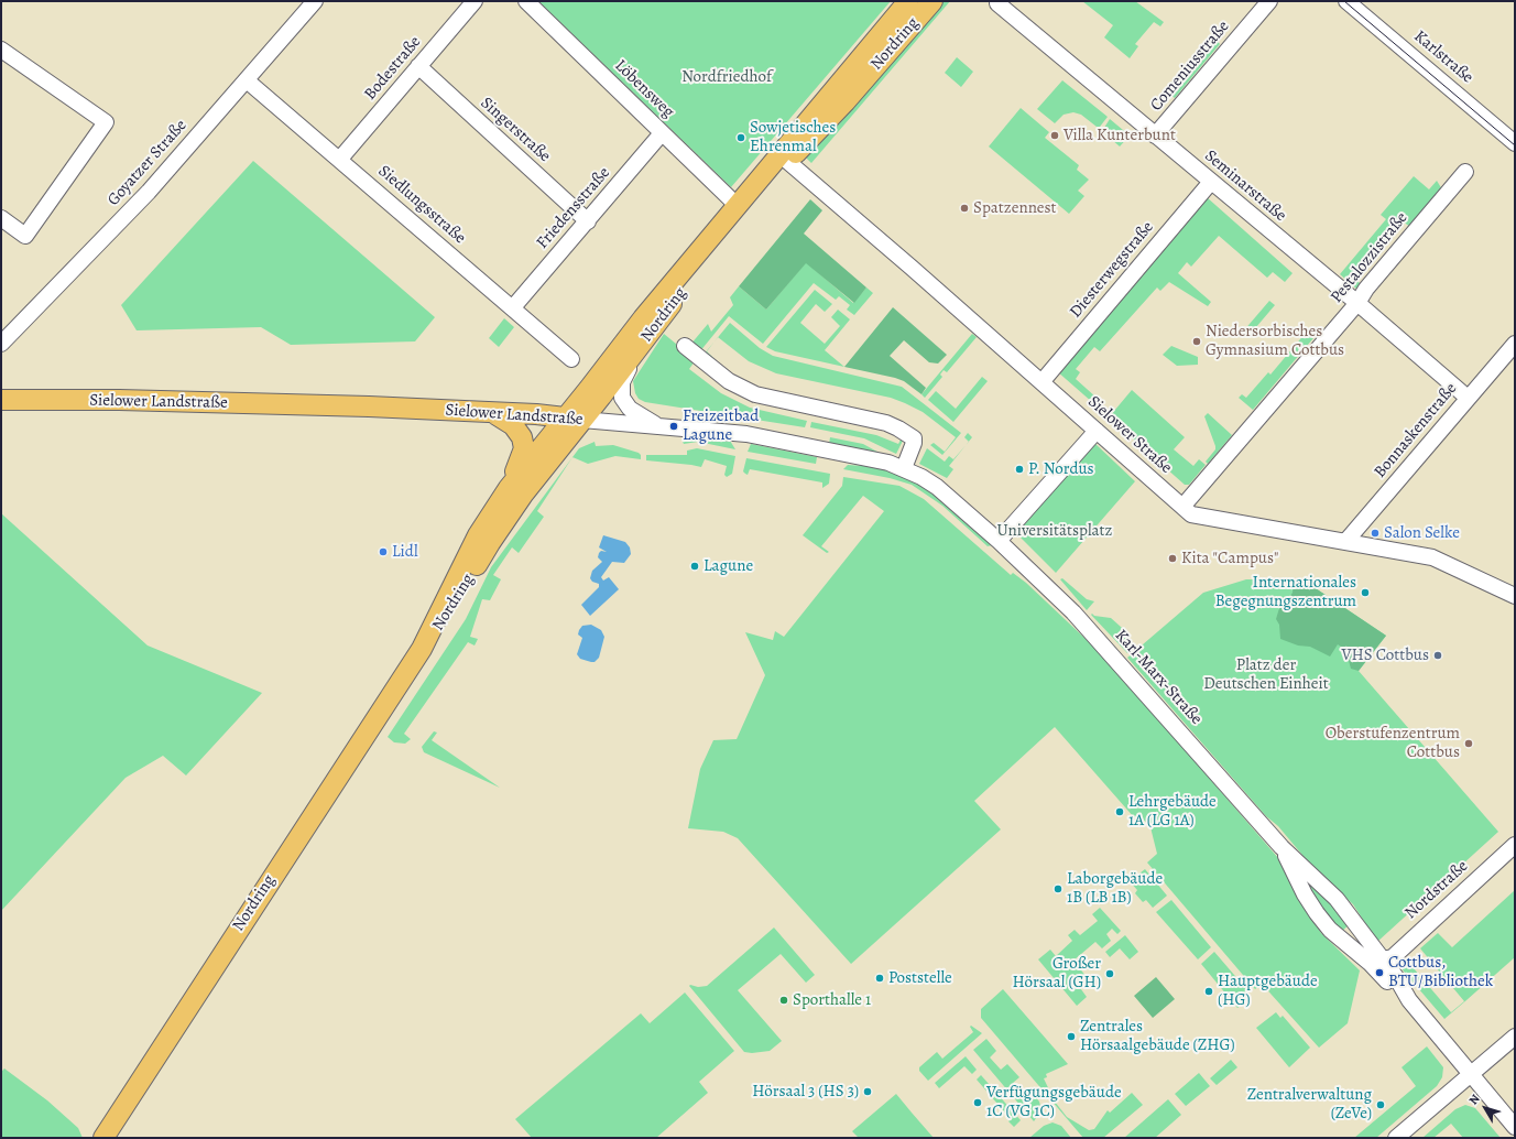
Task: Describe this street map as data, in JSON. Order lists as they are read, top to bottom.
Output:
{
  "streets": {
    "main road": ["Nordring", "Sielower Landstraße"],
    "street": [
      "Karlstraße",
      "Comeniusstraße",
      "Bodestraße",
      "Löbensweg",
      "Singerstraße",
      "Goyatzer Straße",
      "Seminarstraße",
      "Siedlungsstraße",
      "Friedensstraße",
      "Pestalozzistraße",
      "Diesterwegstraße",
      "Bonnaskenstraße",
      "Sielower Straße",
      "Karl-Marx-Straße",
      "Nordstraße"
    ]
  },
  "crossings": [
    ["Nordring", "Löbensweg"],
    ["Nordring", "Sielower Landstraße"],
    ["Nordring", "Sielower Straße"],
    ["Comeniusstraße", "Seminarstraße"],
    ["Bodestraße", "Singerstraße"],
    ["Bodestraße", "Siedlungsstraße"],
    ["Löbensweg", "Friedensstraße"],
    ["Singerstraße", "Friedensstraße"],
    ["Goyatzer Straße", "Siedlungsstraße"],
    ["Seminarstraße", "Pestalozzistraße"],
    ["Seminarstraße", "Diesterwegstraße"],
    ["Seminarstraße", "Bonnaskenstraße"],
    ["Siedlungsstraße", "Friedensstraße"],
    ["Pestalozzistraße", "Sielower Straße"],
    ["Diesterwegstraße", "Sielower Straße"],
    ["Sielower Landstraße", "Karl-Marx-Straße"],
    ["Bonnaskenstraße", "Sielower Straße"],
    ["Karl-Marx-Straße", "Nordstraße"]
  ],
  "parks": ["Nordfriedhof", "Universitätsplatz", "Platz der Deutschen Einheit"],
  "places": [
    "Villa Kunterbunt",
    "Sowjetisches Ehrenmal",
    "Spatzennest",
    "Niedersorbisches Gymnasium Cottbus",
    "Freizeitbad Lagune",
    "P. Nordus",
    "Salon Selke",
    "Lidl",
    "Kita \"Campus\"",
    "Lagune",
    "Internationales Begegnungszentrum",
    "VHS Cottbus",
    "Oberstufenzentrum Cottbus",
    "Lehrgebäude 1A (LG 1A)",
    "Laborgebäude 1B (LB 1B)",
    "Cottbus, BTU/Bibliothek",
    "Großer Hörsaal (GH)",
    "Poststelle",
    "Hauptgebäude (HG)",
    "Sporthalle 1",
    "Zentrales Hörsaalgebäude (ZHG)",
    "Hörsaal 3 (HS 3)",
    "Verfügungsgebäude 1C (VG 1C)",
    "Zentralverwaltung (ZeVe)"
  ],
  "north": "top left"
}
